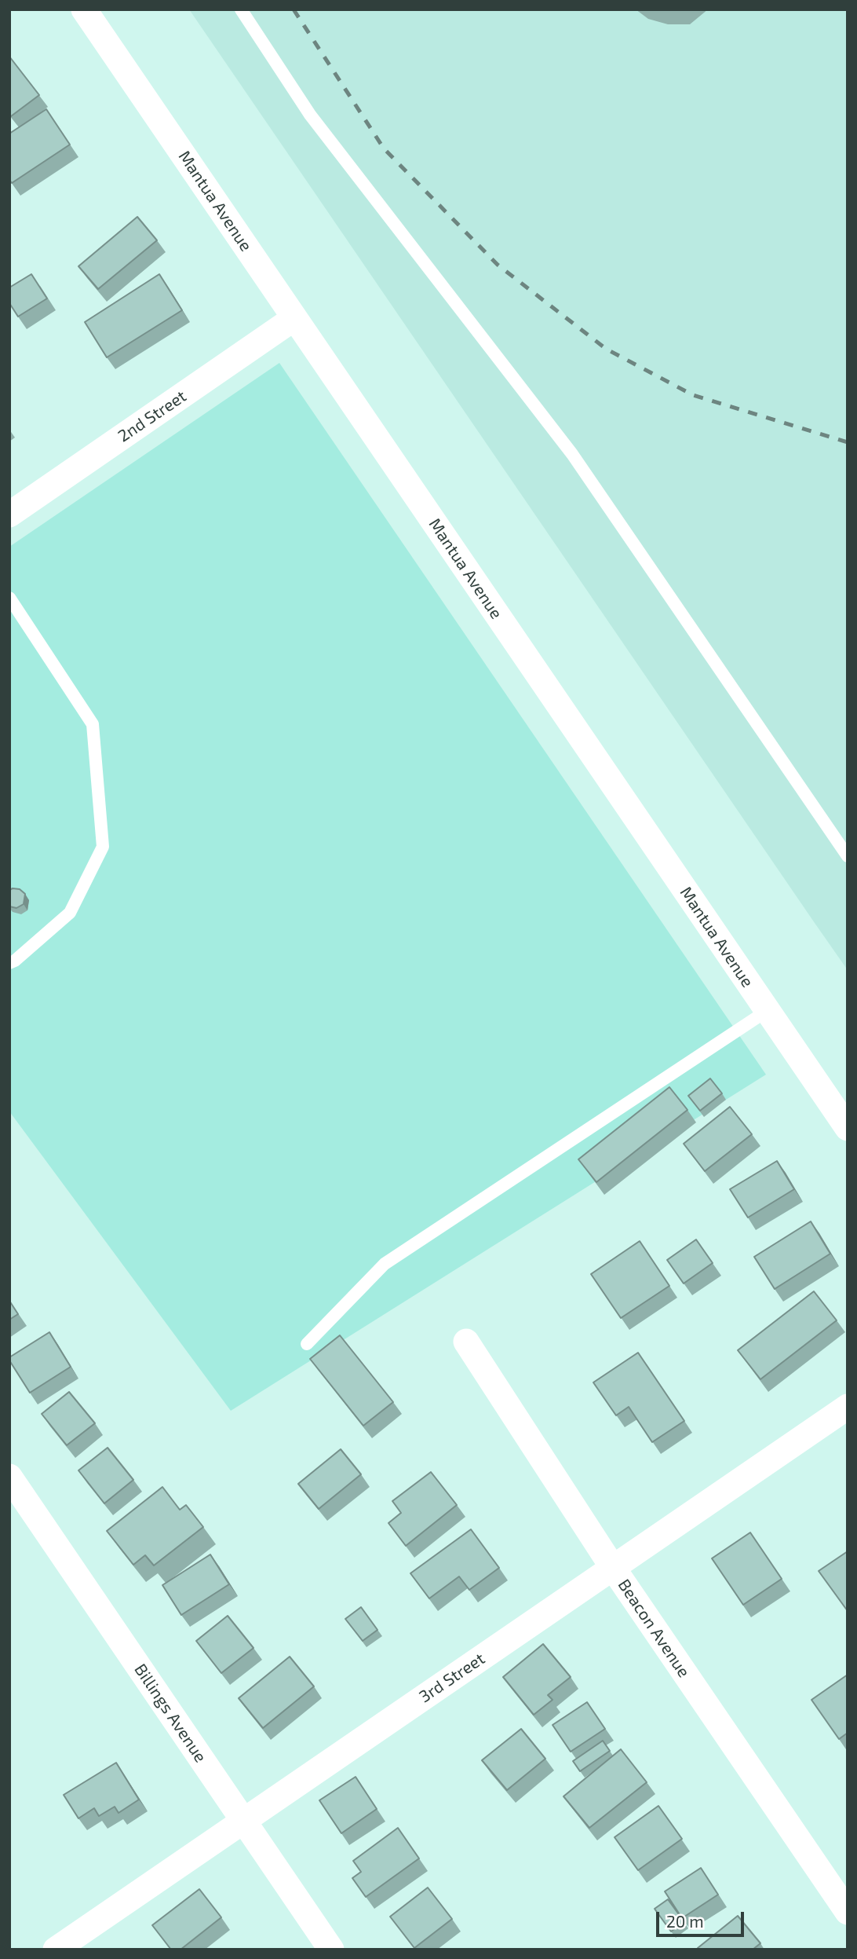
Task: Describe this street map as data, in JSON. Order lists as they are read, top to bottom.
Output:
{
  "streets": {
    "street": [
      "Mantua Avenue",
      "2nd Street",
      "Beacon Avenue",
      "3rd Street",
      "Billings Avenue"
    ]
  },
  "crossings": [
    ["Mantua Avenue", "2nd Street"],
    ["Beacon Avenue", "3rd Street"],
    ["3rd Street", "Billings Avenue"]
  ],
  "scale_bar": "20 m"
}
